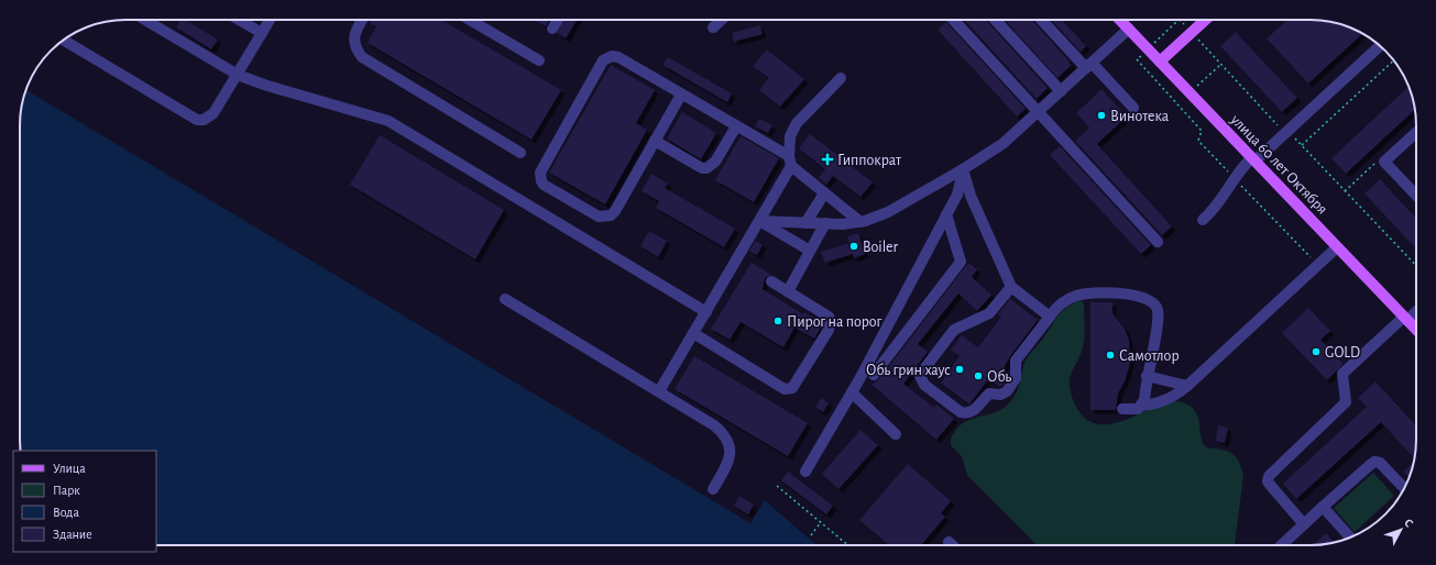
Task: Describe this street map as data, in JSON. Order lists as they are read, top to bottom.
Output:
{
  "streets": {
    "main road": ["улица 60 лет Октября"]
  },
  "places": {
    "other": [
      "Винотека",
      "Boiler",
      "Пирог на порог",
      "GOLD",
      "Самотлор",
      "Обь грин хаус",
      "Обь"
    ],
    "health": ["Гиппократ"]
  },
  "legend": [
    "Улица",
    "Парк",
    "Вода",
    "Здание"
  ],
  "north": "top right"
}
